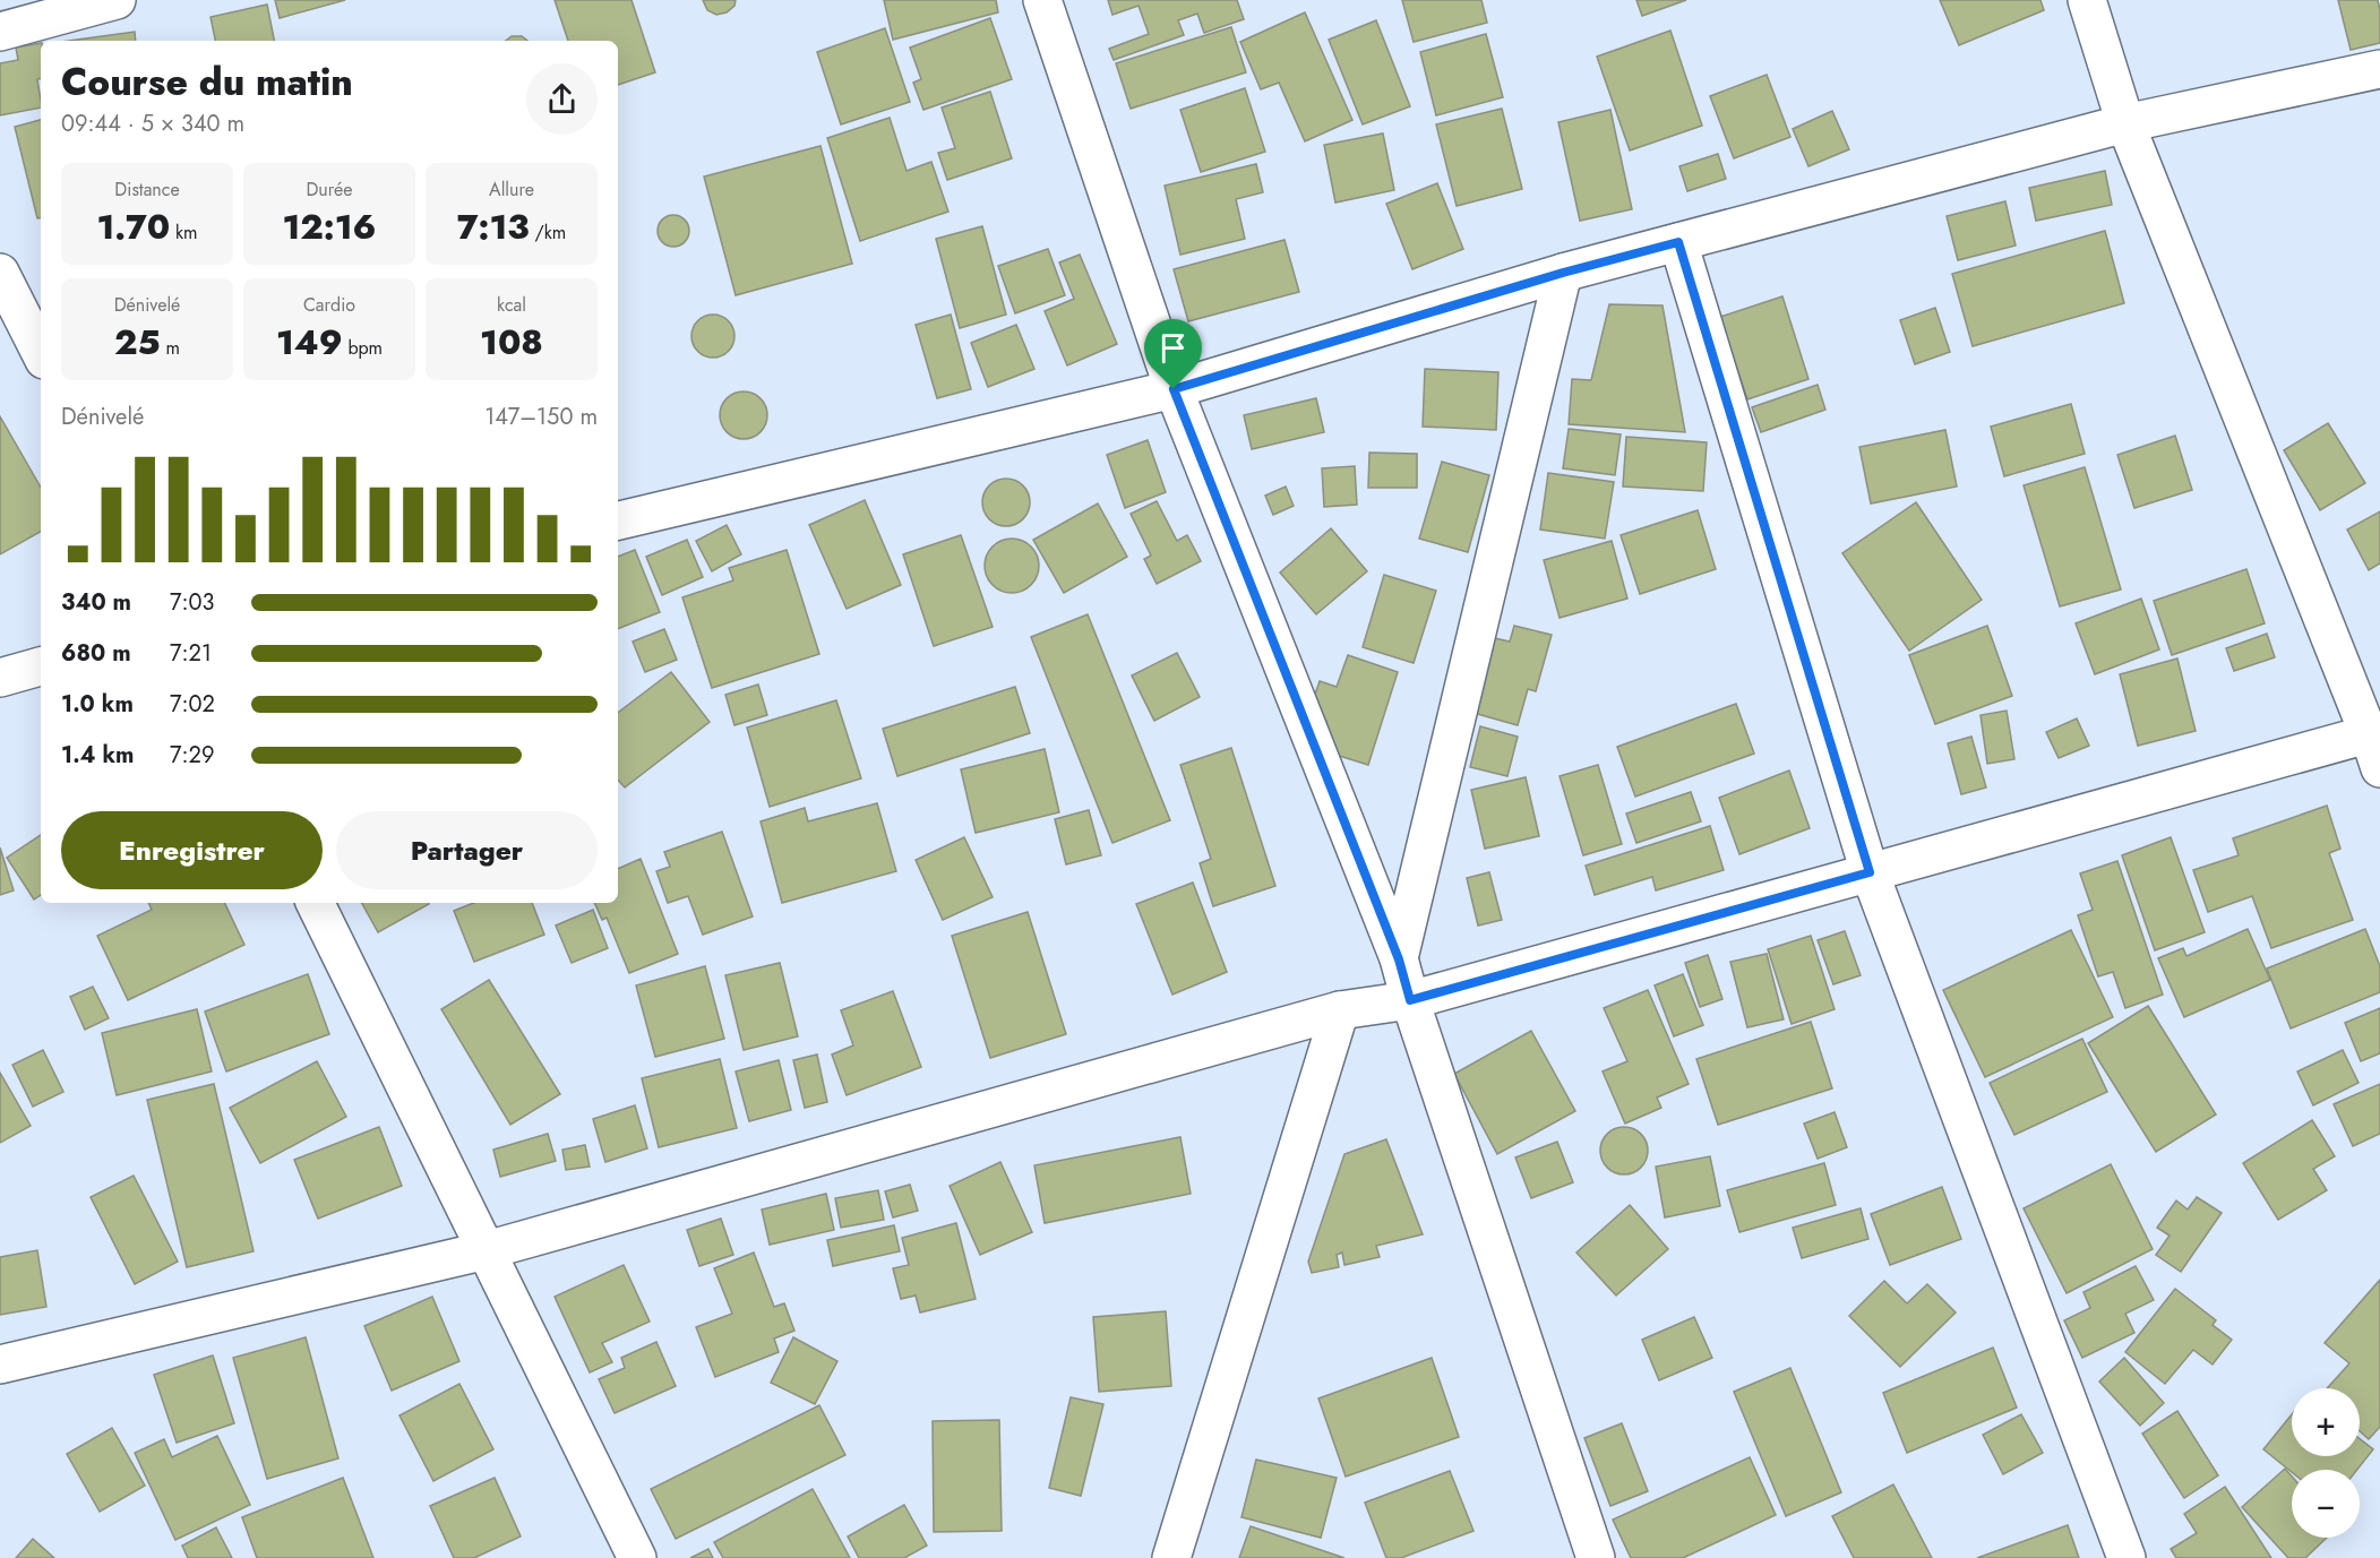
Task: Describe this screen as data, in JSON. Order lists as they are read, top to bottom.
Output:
{
  "page": {
    "heading": ["Course du matin", "09:44 · 5 × 340 m"],
    "stats": [
      ["Distance", "1.70 km"],
      ["Durée", "12:16"],
      ["Allure", "7:13 /km"],
      ["Dénivelé", "25 m"],
      ["Cardio", "149 bpm"],
      ["kcal", "108"]
    ],
    "chart": ["Dénivelé", "147–150 m"],
    "list": [
      {
        "name": "340 m",
        "note": "7:03"
      },
      {
        "name": "680 m",
        "note": "7:21"
      },
      {
        "name": "1.0 km",
        "note": "7:02"
      },
      {
        "name": "1.4 km",
        "note": "7:29"
      }
    ],
    "buttons": ["Enregistrer", "Partager"],
    "map_buttons": ["+", "−"]
  }
}
